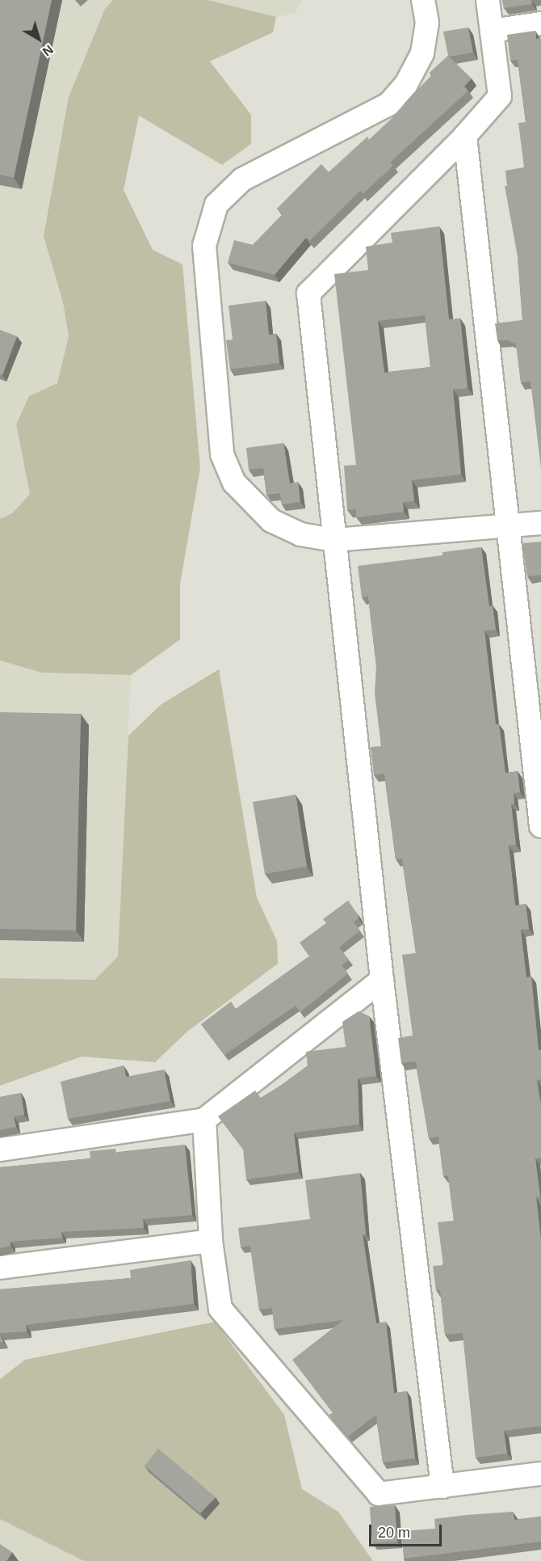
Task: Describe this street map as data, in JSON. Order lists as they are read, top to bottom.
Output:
{
  "scale_bar": "20 m",
  "north": "bottom right"
}
